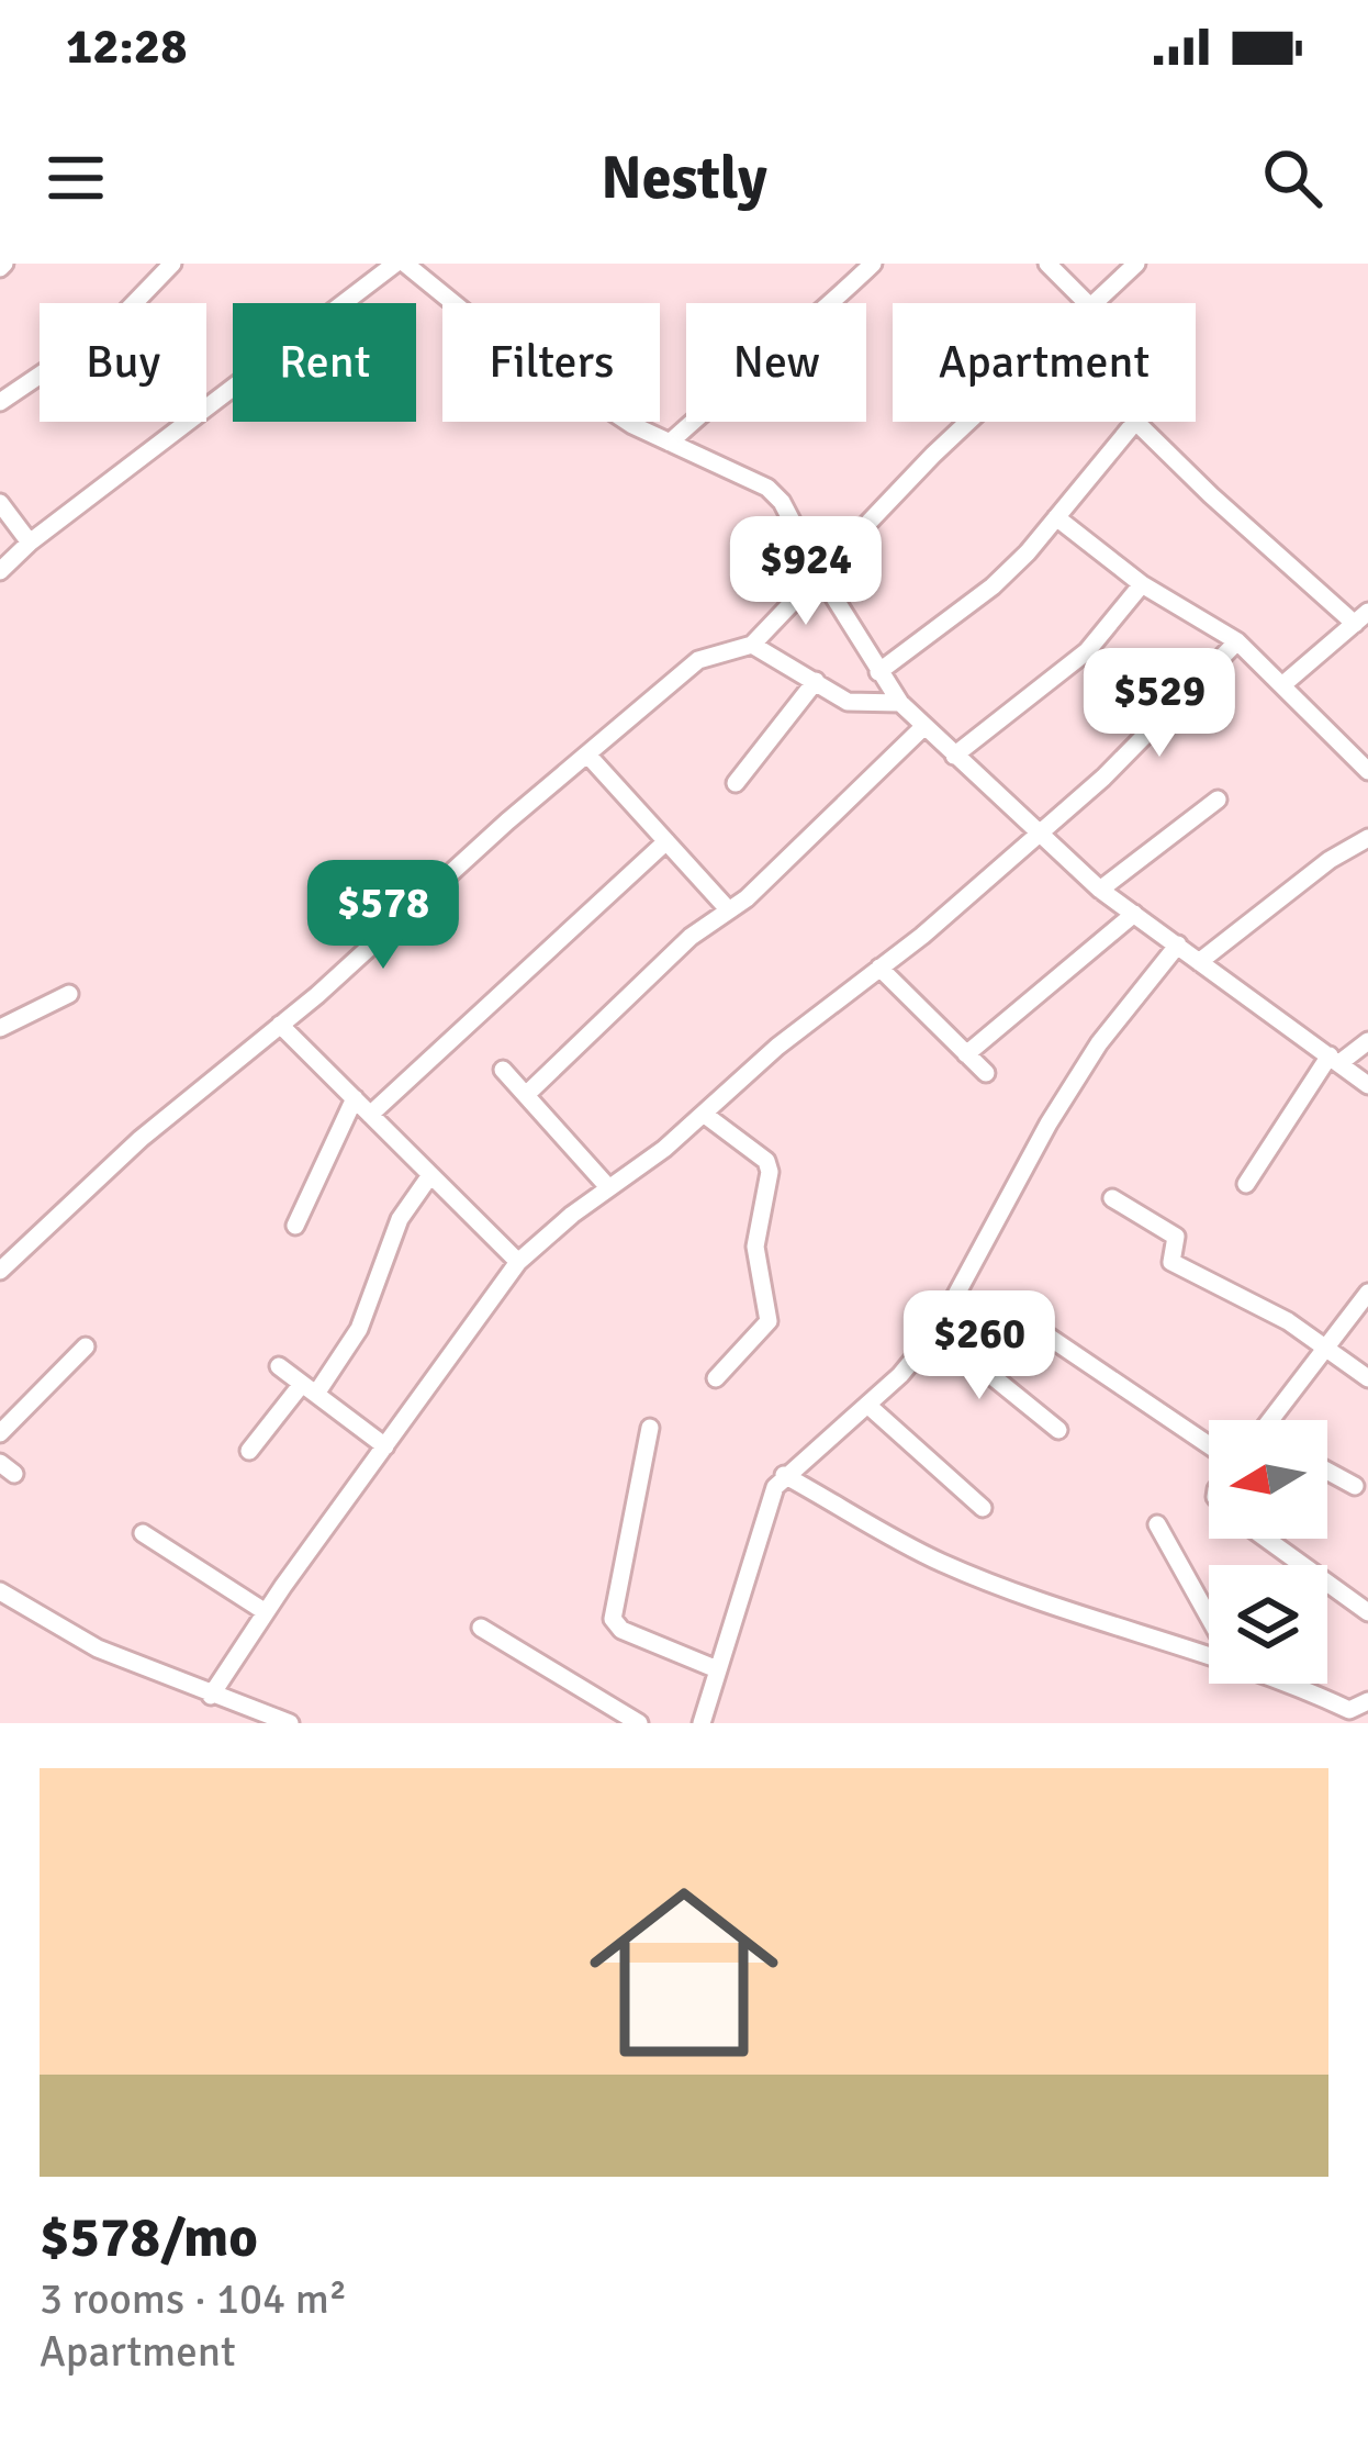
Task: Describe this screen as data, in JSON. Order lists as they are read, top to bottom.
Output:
{
  "north": "left",
  "page": {
    "status": "12:28",
    "header": "Nestly",
    "chip": [
      "Buy",
      "Rent",
      "Filters",
      "New",
      "Apartment"
    ],
    "price": [
      "$924",
      "$529",
      "$578",
      "$260"
    ],
    "list": [
      {
        "name": "$578/mo",
        "note": "3 rooms · 104 m² · Apartment"
      }
    ]
  }
}
